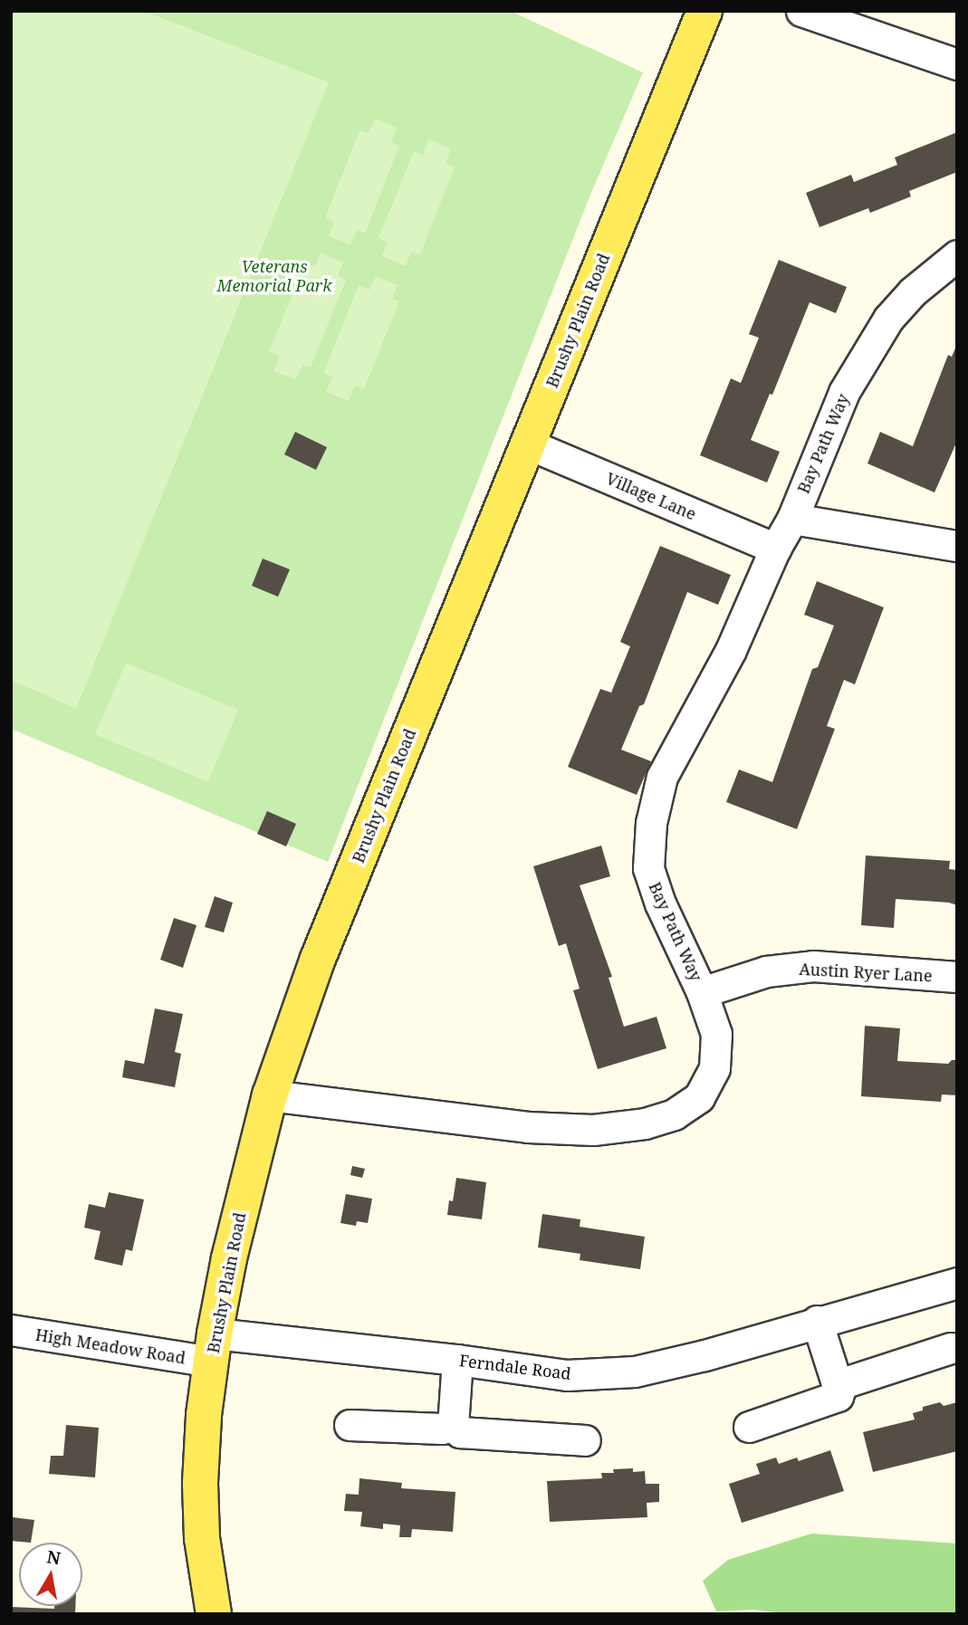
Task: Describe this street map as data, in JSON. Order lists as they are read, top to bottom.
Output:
{
  "streets": {
    "main road": ["Brushy Plain Road"],
    "street": [
      "Bay Path Way",
      "Village Lane",
      "Austin Ryer Lane",
      "High Meadow Road",
      "Ferndale Road"
    ]
  },
  "crossings": [
    ["Brushy Plain Road", "Bay Path Way"],
    ["Brushy Plain Road", "Village Lane"],
    ["Brushy Plain Road", "High Meadow Road"],
    ["Brushy Plain Road", "Ferndale Road"],
    ["Bay Path Way", "Village Lane"],
    ["Bay Path Way", "Austin Ryer Lane"],
    ["High Meadow Road", "Ferndale Road"]
  ],
  "parks": ["Veterans Memorial Park"],
  "north": "top"
}
